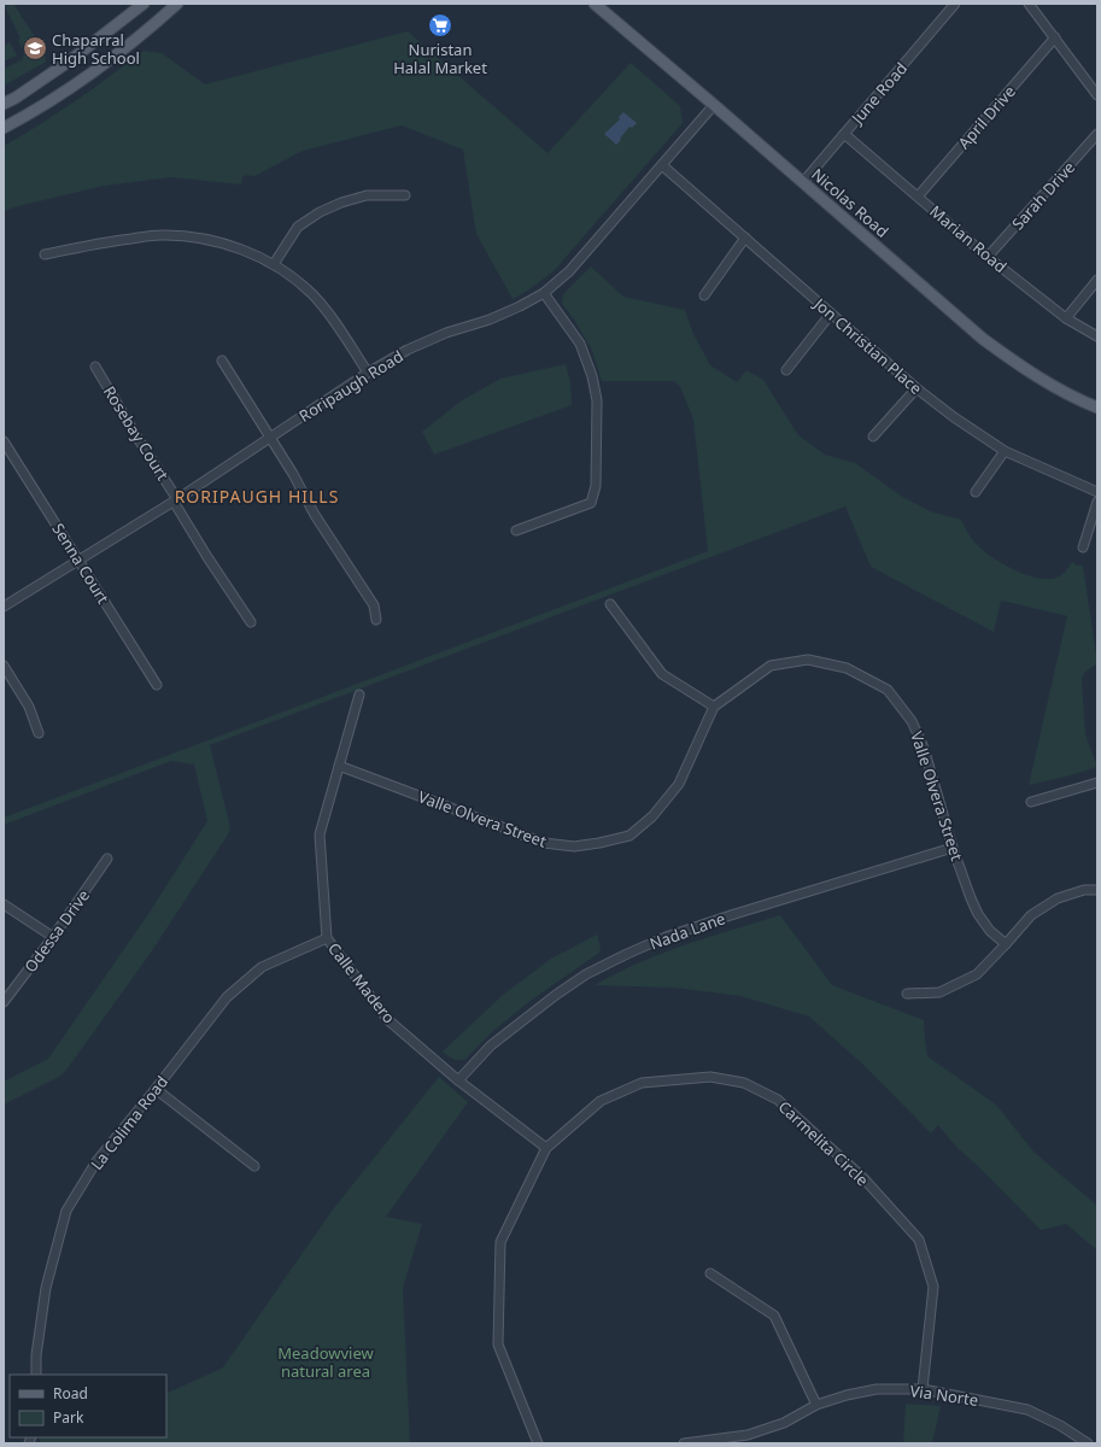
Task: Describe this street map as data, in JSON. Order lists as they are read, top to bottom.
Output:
{
  "streets": {
    "main road": ["Nicolas Road"],
    "street": [
      "June Road",
      "April Drive",
      "Sarah Drive",
      "Marian Road",
      "Jon Christian Place",
      "Roripaugh Road",
      "Rosebay Court",
      "Senna Court",
      "Valle Olvera Street",
      "Odessa Drive",
      "Nada Lane",
      "Calle Madero",
      "La Colima Road",
      "Carmelita Circle",
      "Via Norte"
    ]
  },
  "crossings": [
    ["June Road", "Nicolas Road"],
    ["June Road", "Marian Road"],
    ["April Drive", "Marian Road"],
    ["Sarah Drive", "Marian Road"],
    ["Nicolas Road", "Roripaugh Road"],
    ["Jon Christian Place", "Roripaugh Road"],
    ["Roripaugh Road", "Rosebay Court"],
    ["Roripaugh Road", "Senna Court"],
    ["Valle Olvera Street", "Nada Lane"],
    ["Valle Olvera Street", "Calle Madero"],
    ["Nada Lane", "Calle Madero"],
    ["Calle Madero", "La Colima Road"],
    ["Calle Madero", "Carmelita Circle"],
    ["Carmelita Circle", "Via Norte"]
  ],
  "districts": ["RORIPAUGH HILLS"],
  "parks": ["Meadowview natural area"],
  "places": {
    "supermarket": ["Nuristan Halal Market"],
    "school or university": ["Chaparral High School"]
  },
  "legend": ["Road", "Park"]
}
